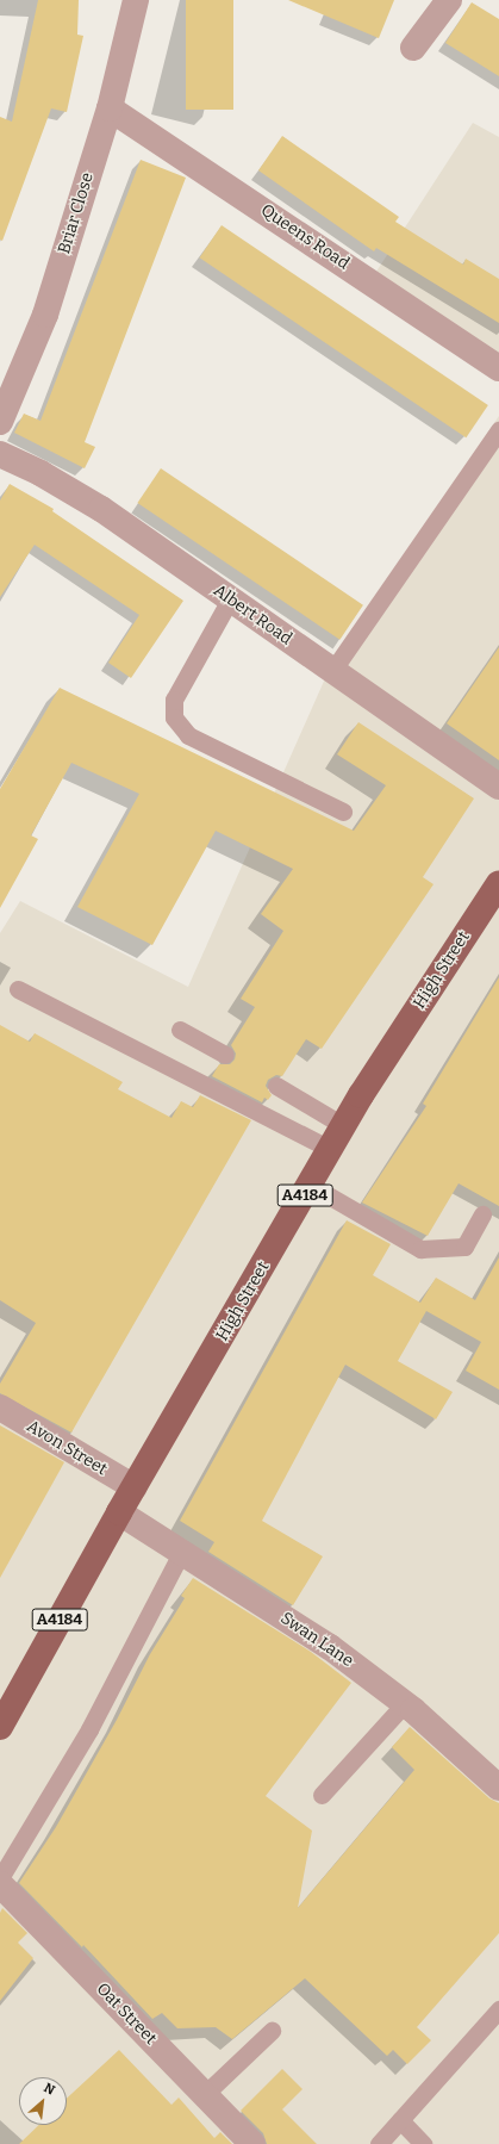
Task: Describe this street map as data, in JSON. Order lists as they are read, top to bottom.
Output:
{
  "streets": {
    "main road": ["High Street", "A4184"],
    "street": [
      "Briar Close",
      "Queens Road",
      "Albert Road",
      "Avon Street",
      "Swan Lane",
      "Oat Street"
    ]
  },
  "crossings": [
    ["Briar Close", "Queens Road"],
    ["High Street", "Avon Street"],
    ["High Street", "Swan Lane"]
  ],
  "north": "top right"
}
